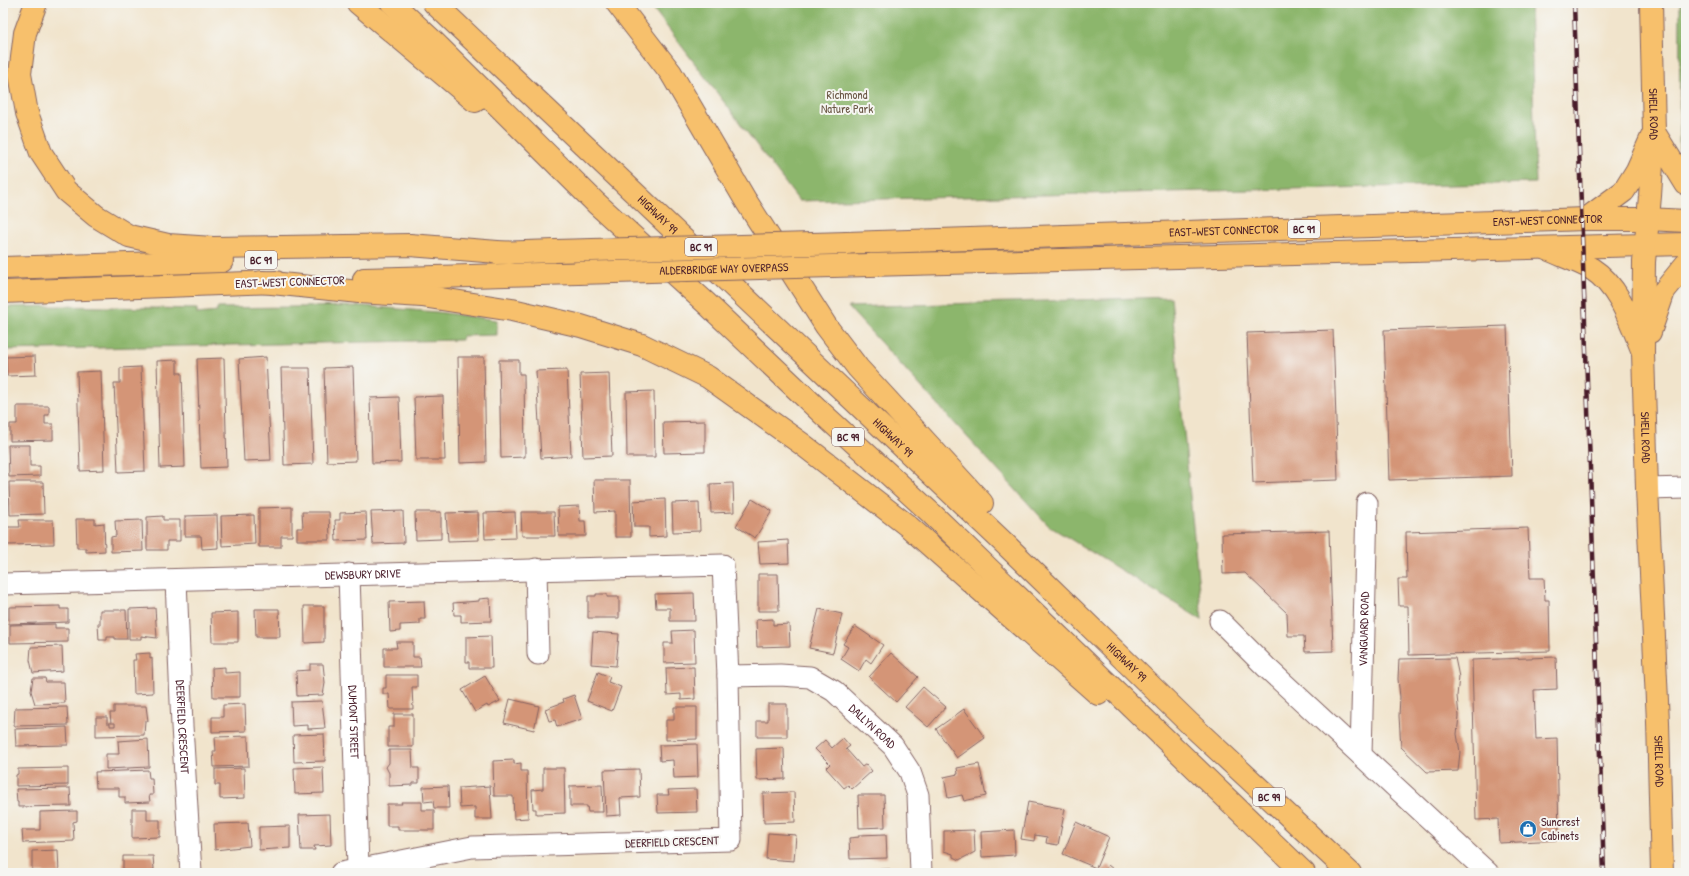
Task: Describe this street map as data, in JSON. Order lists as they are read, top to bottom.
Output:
{
  "streets": {
    "main road": [
      "SHELL ROAD",
      "HIGHWAY 99",
      "EAST-WEST CONNECTOR",
      "BC 91",
      "ALDERBRIDGE WAY OVERPASS",
      "BC 99"
    ],
    "street": [
      "DEWSBURY DRIVE",
      "VANGUARD ROAD",
      "DUMONT STREET",
      "DEERFIELD CRESCENT",
      "DALLYN ROAD"
    ]
  },
  "crossings": [
    ["SHELL ROAD", "EAST-WEST CONNECTOR"],
    ["EAST-WEST CONNECTOR", "ALDERBRIDGE WAY OVERPASS"],
    ["DEWSBURY DRIVE", "DUMONT STREET"],
    ["DEWSBURY DRIVE", "DEERFIELD CRESCENT"],
    ["DUMONT STREET", "DEERFIELD CRESCENT"],
    ["DEERFIELD CRESCENT", "DALLYN ROAD"]
  ],
  "parks": ["Richmond Nature Park"],
  "places": {
    "shop": ["Suncrest Cabinets"]
  }
}
